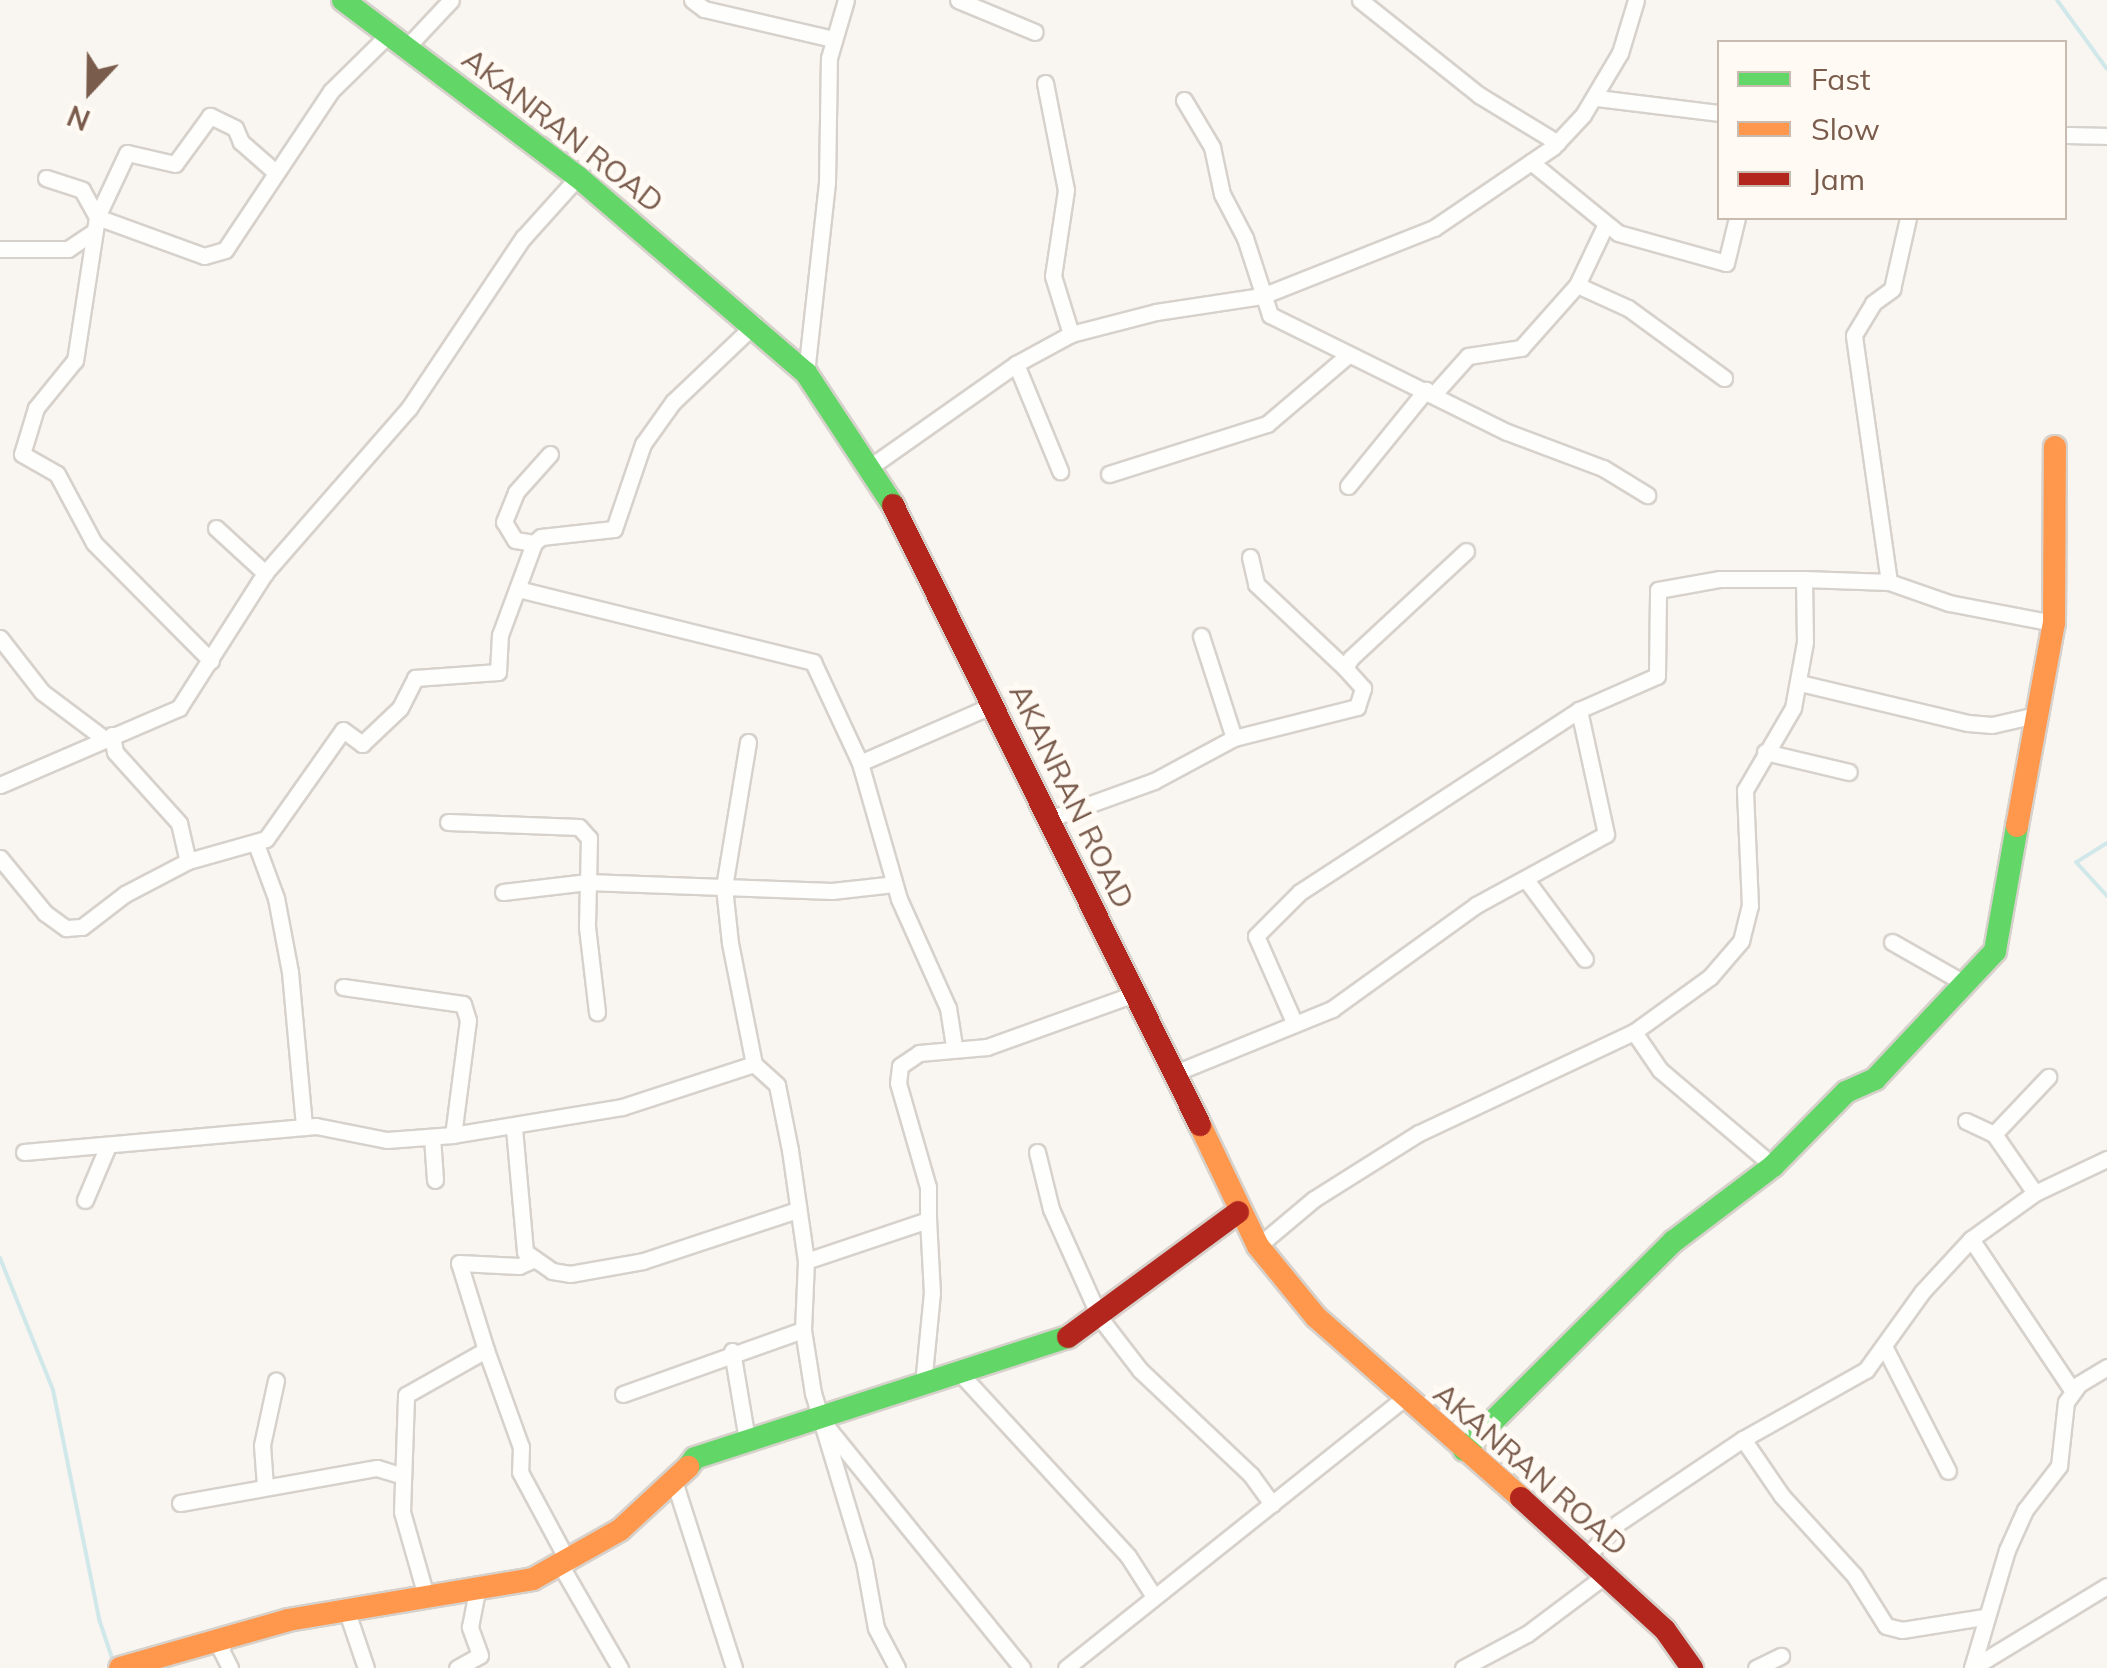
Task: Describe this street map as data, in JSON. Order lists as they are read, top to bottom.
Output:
{
  "streets": {
    "street": ["AKANRAN ROAD"]
  },
  "legend": ["Fast", "Slow", "Jam"],
  "north": "bottom"
}
